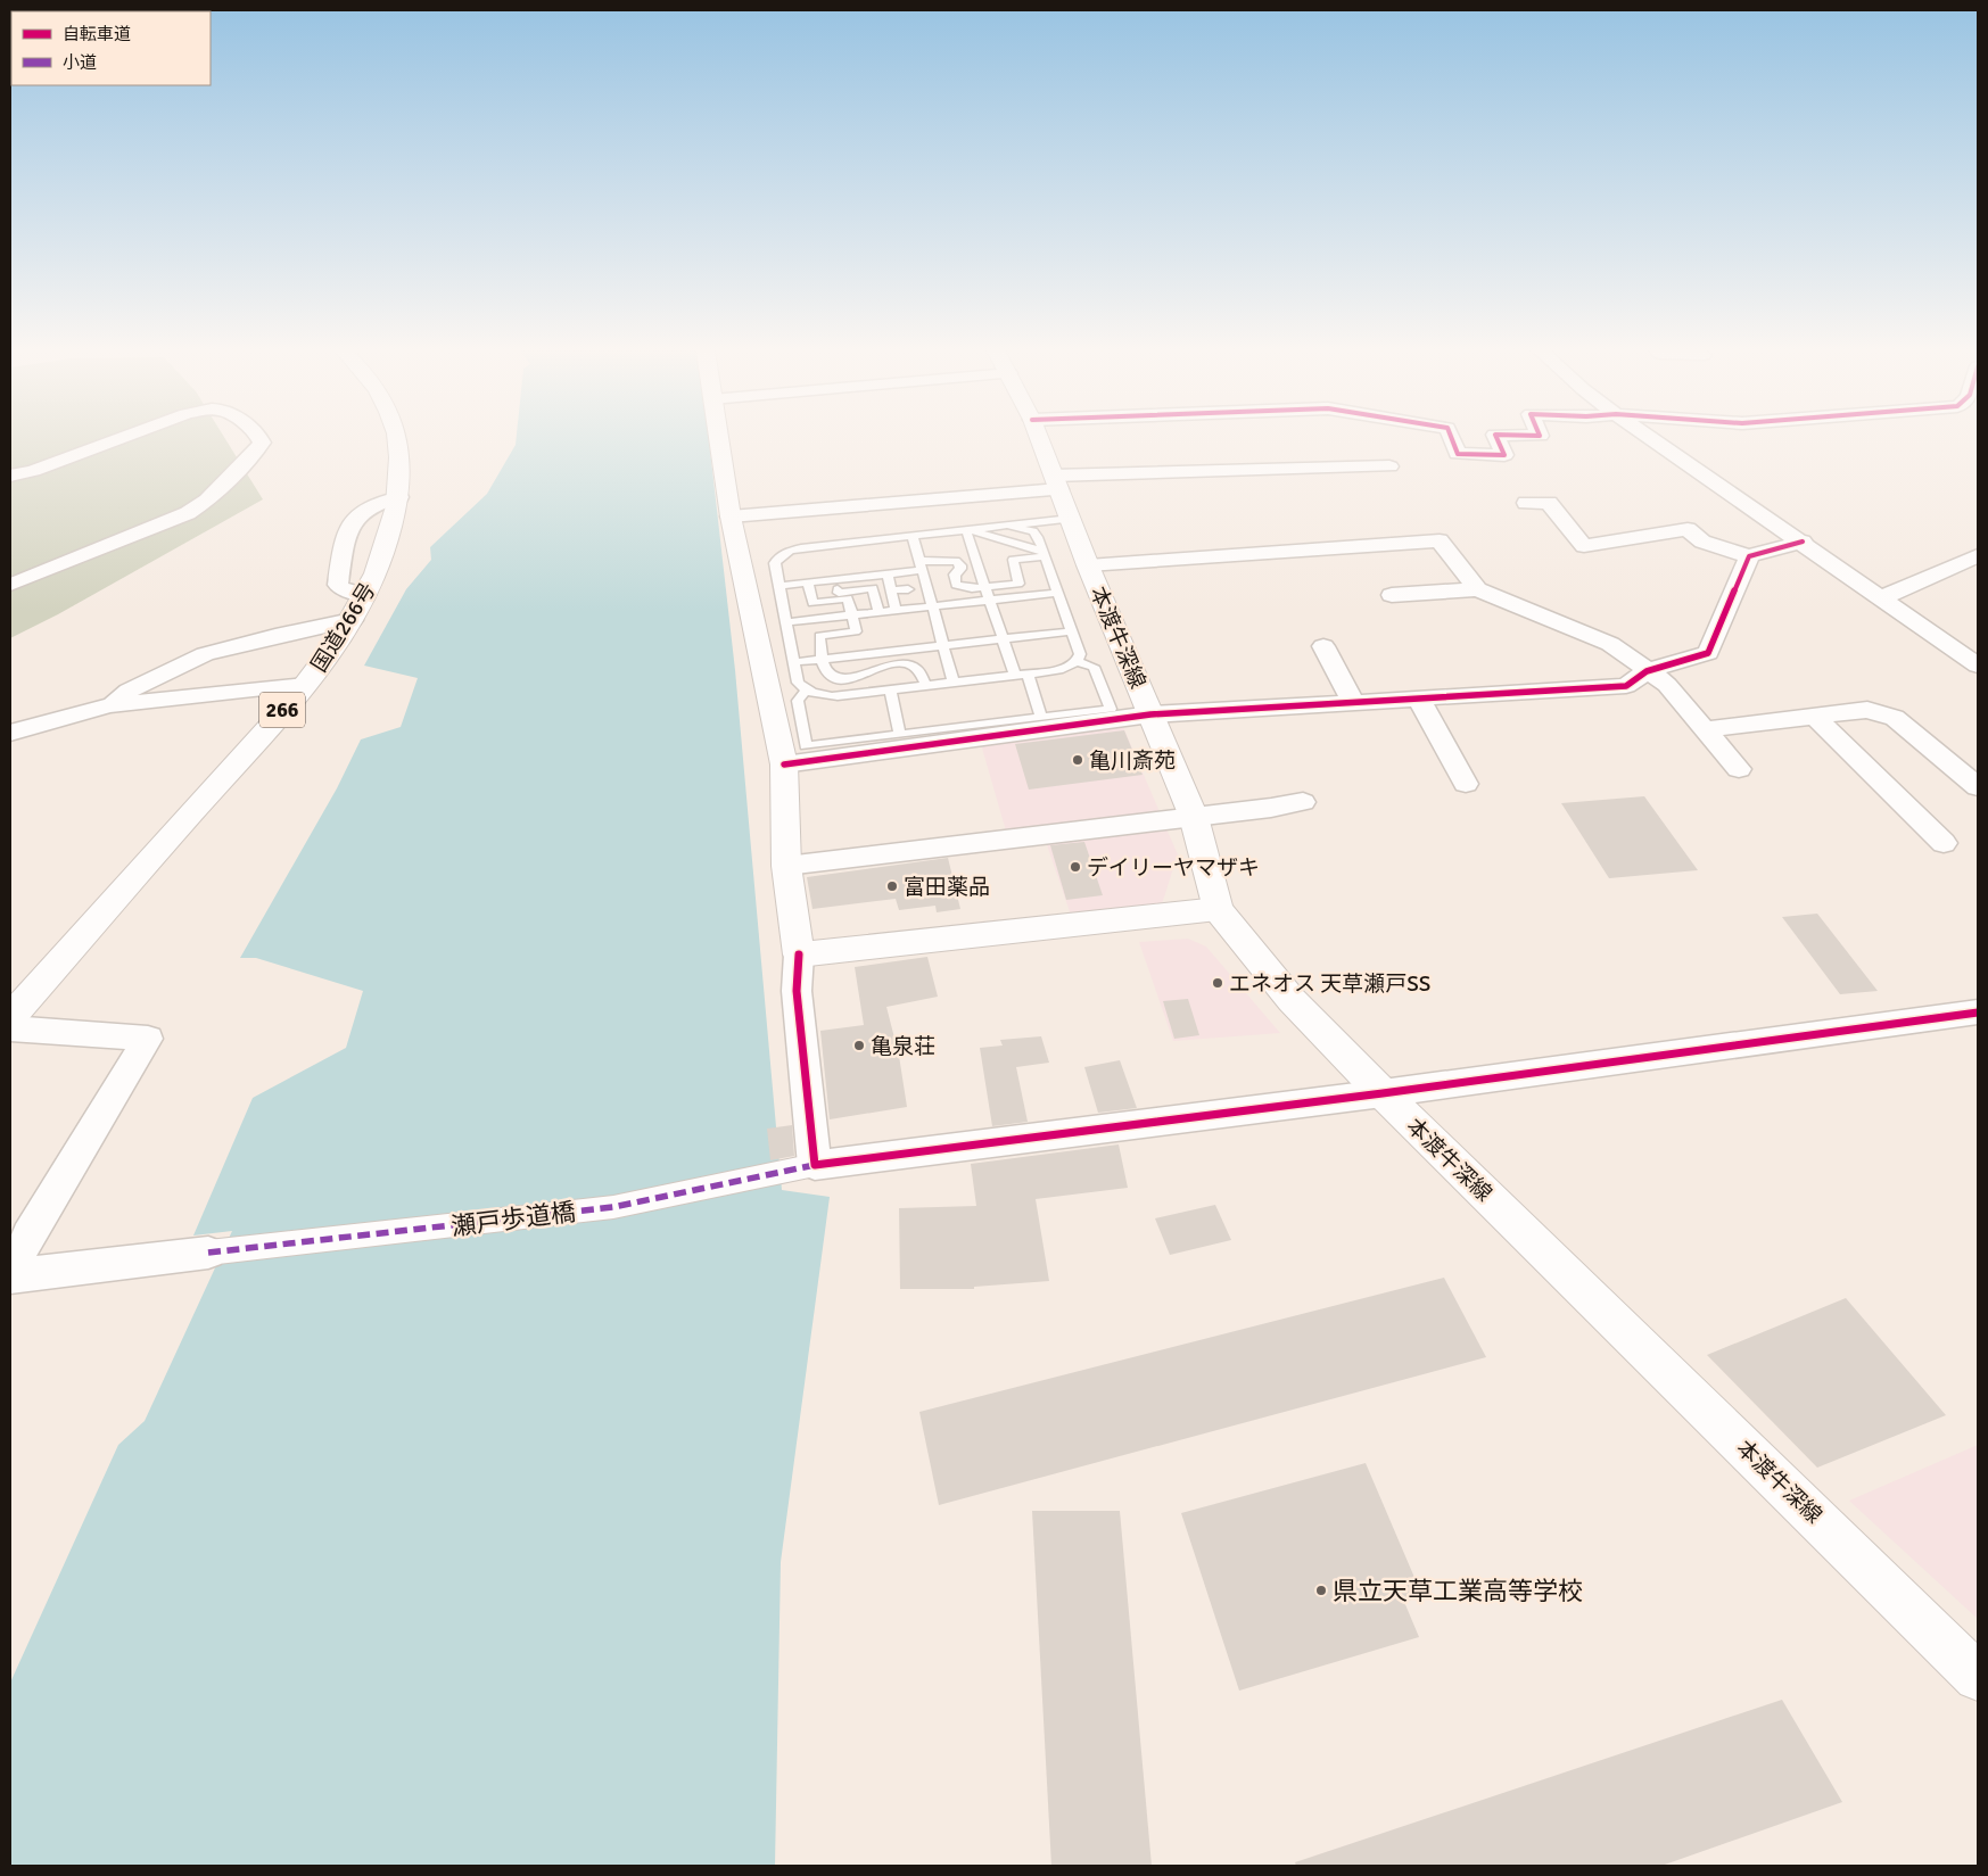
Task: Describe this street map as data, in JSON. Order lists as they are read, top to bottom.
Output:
{
  "streets": {
    "main road": ["国道266号", "本渡牛深線", "266"],
    "street": ["瀬戸歩道橋"]
  },
  "places": [
    "亀川斎苑",
    "デイリーヤマザキ",
    "富田薬品",
    "エネオス 天草瀬戸SS",
    "亀泉荘",
    "県立天草工業高等学校"
  ],
  "legend": ["自転車道", "小道"]
}
